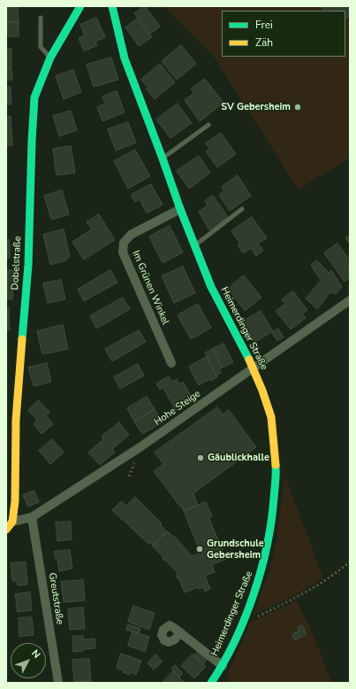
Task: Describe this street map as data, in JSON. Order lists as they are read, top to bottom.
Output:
{
  "streets": {
    "street": [
      "Dobelstraße",
      "Im Grünen Winkel",
      "Heimerdinger Straße",
      "Hohe Steige",
      "Greutstraße"
    ]
  },
  "crossings": [
    ["Dobelstraße", "Hohe Steige"],
    ["Im Grünen Winkel", "Heimerdinger Straße"],
    ["Heimerdinger Straße", "Hohe Steige"],
    ["Hohe Steige", "Greutstraße"]
  ],
  "places": ["SV Gebersheim", "Gäublickhalle", "Grundschule Gebersheim"],
  "legend": ["Frei", "Zäh"],
  "north": "top right"
}
